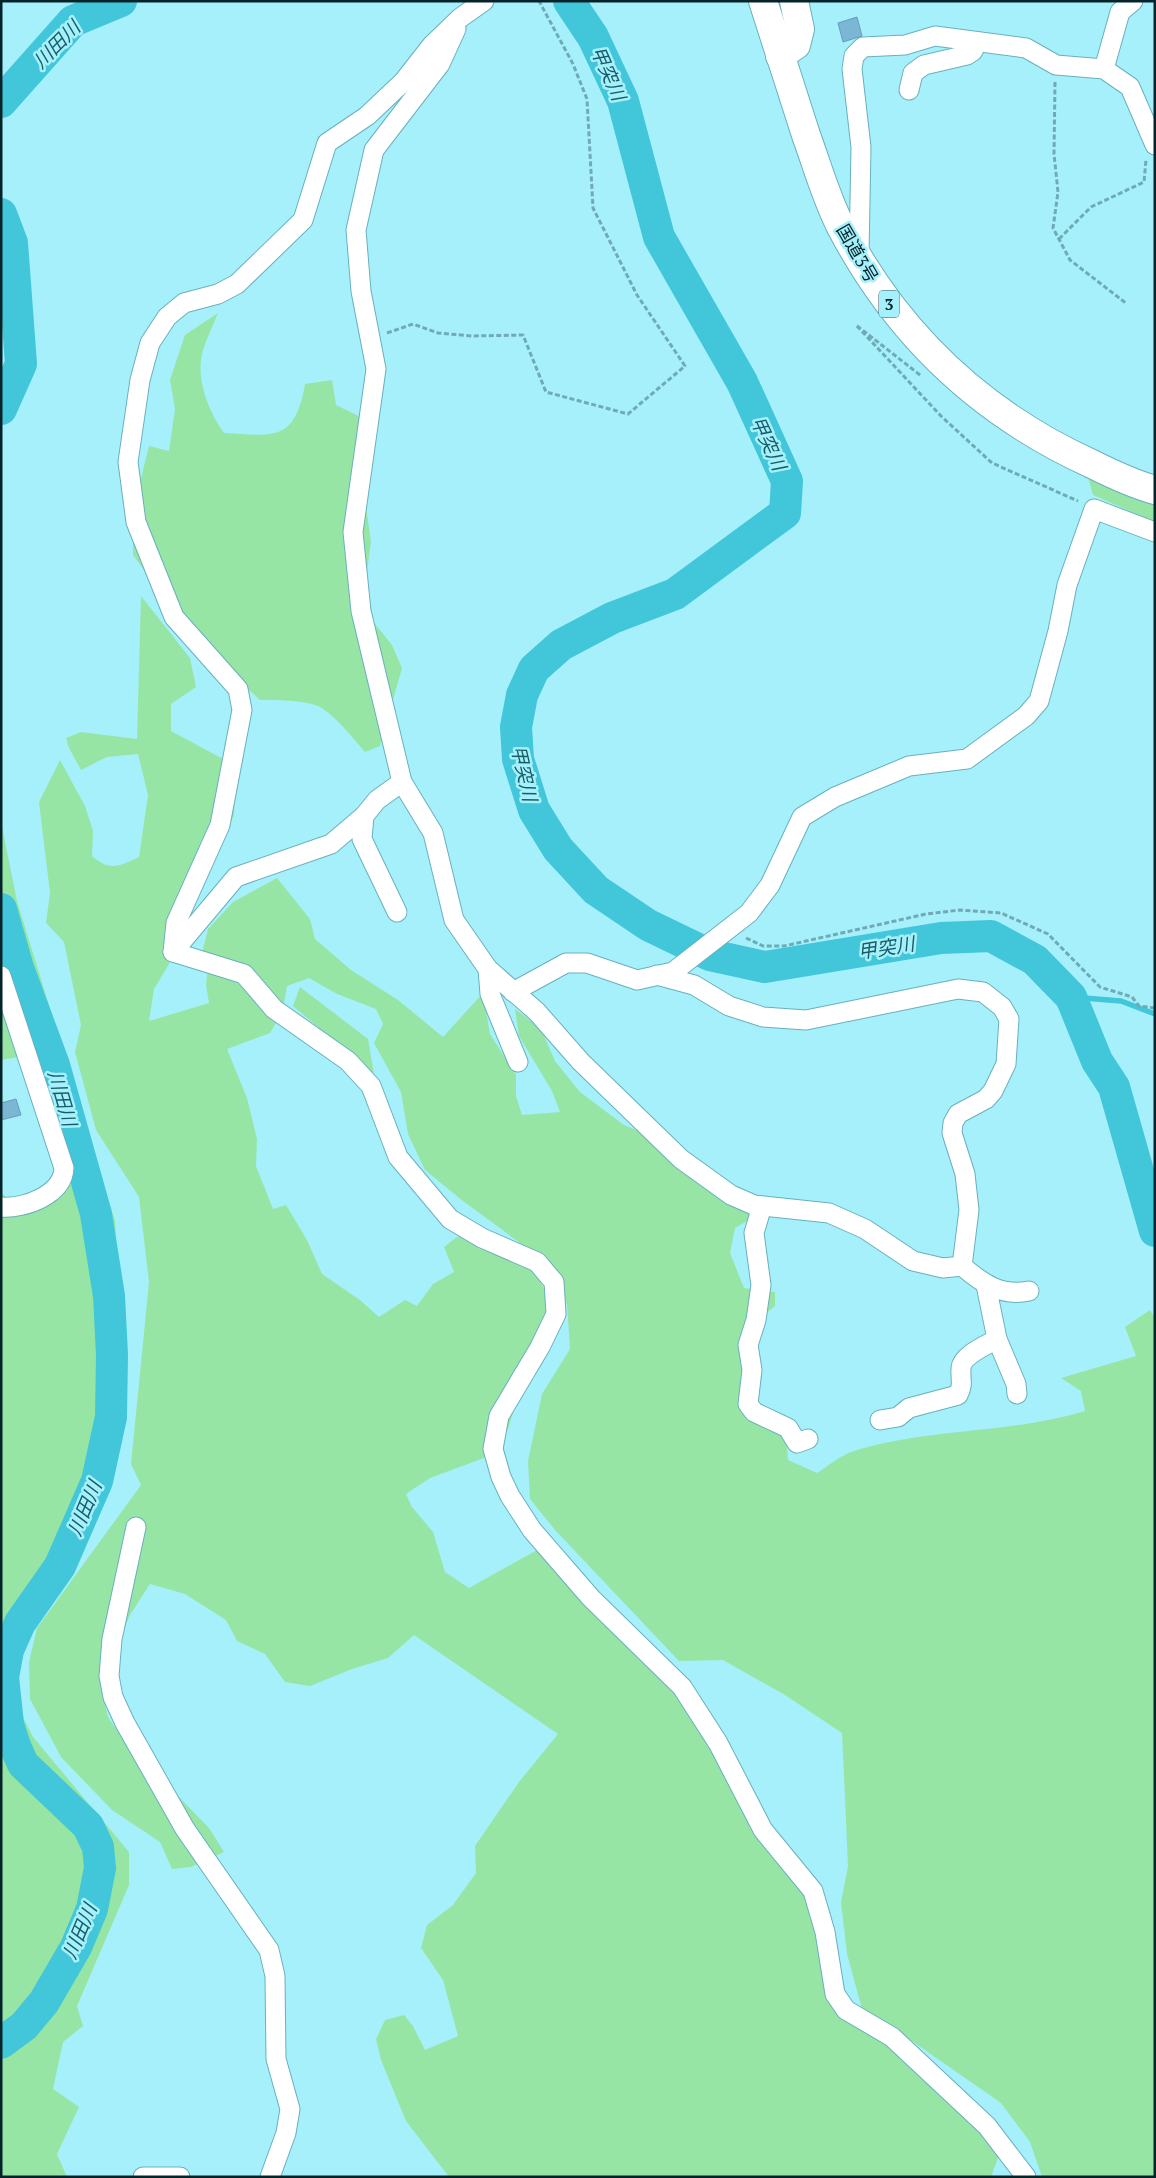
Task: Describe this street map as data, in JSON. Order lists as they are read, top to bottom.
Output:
{
  "streets": {
    "main road": ["国道3号", "3"]
  },
  "water": ["川田川", "甲突川"]
}
